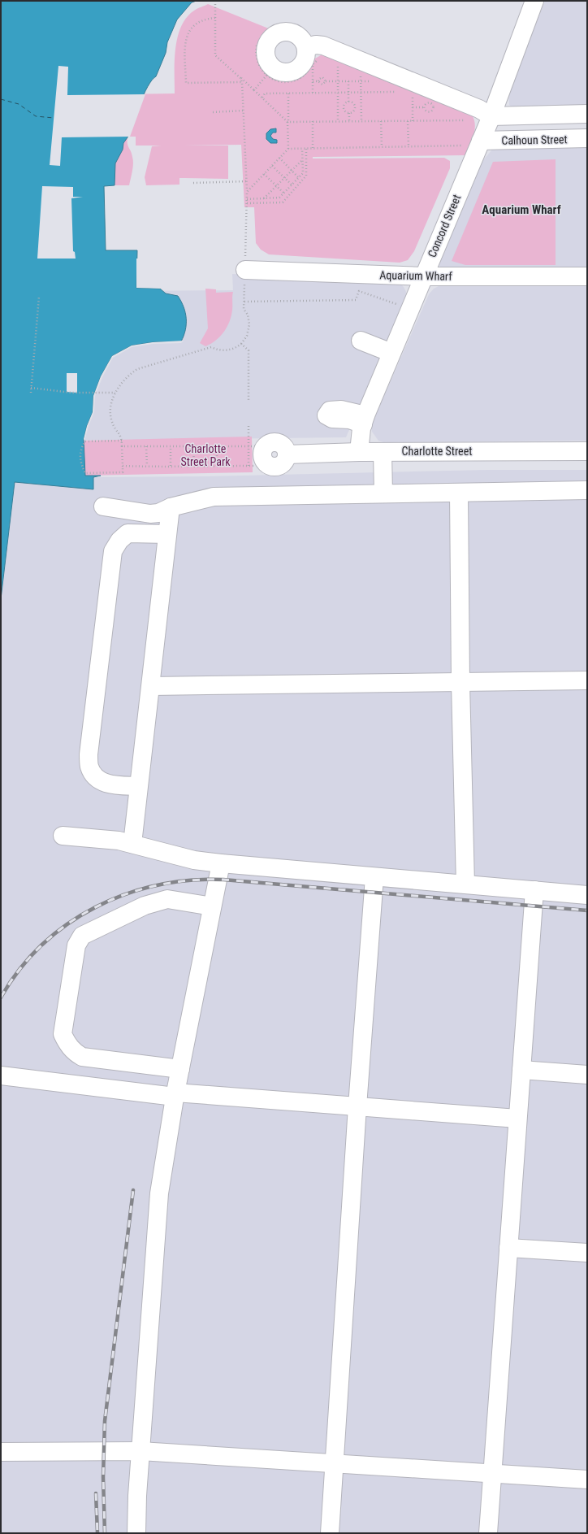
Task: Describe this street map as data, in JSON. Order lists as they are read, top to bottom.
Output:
{
  "streets": {
    "street": [
      "Calhoun Street",
      "Concord Street",
      "Aquarium Wharf",
      "Charlotte Street"
    ]
  },
  "crossings": [
    ["Calhoun Street", "Concord Street"],
    ["Concord Street", "Aquarium Wharf"],
    ["Concord Street", "Charlotte Street"]
  ],
  "districts": ["Aquarium Wharf"],
  "parks": ["Charlotte Street Park"]
}
